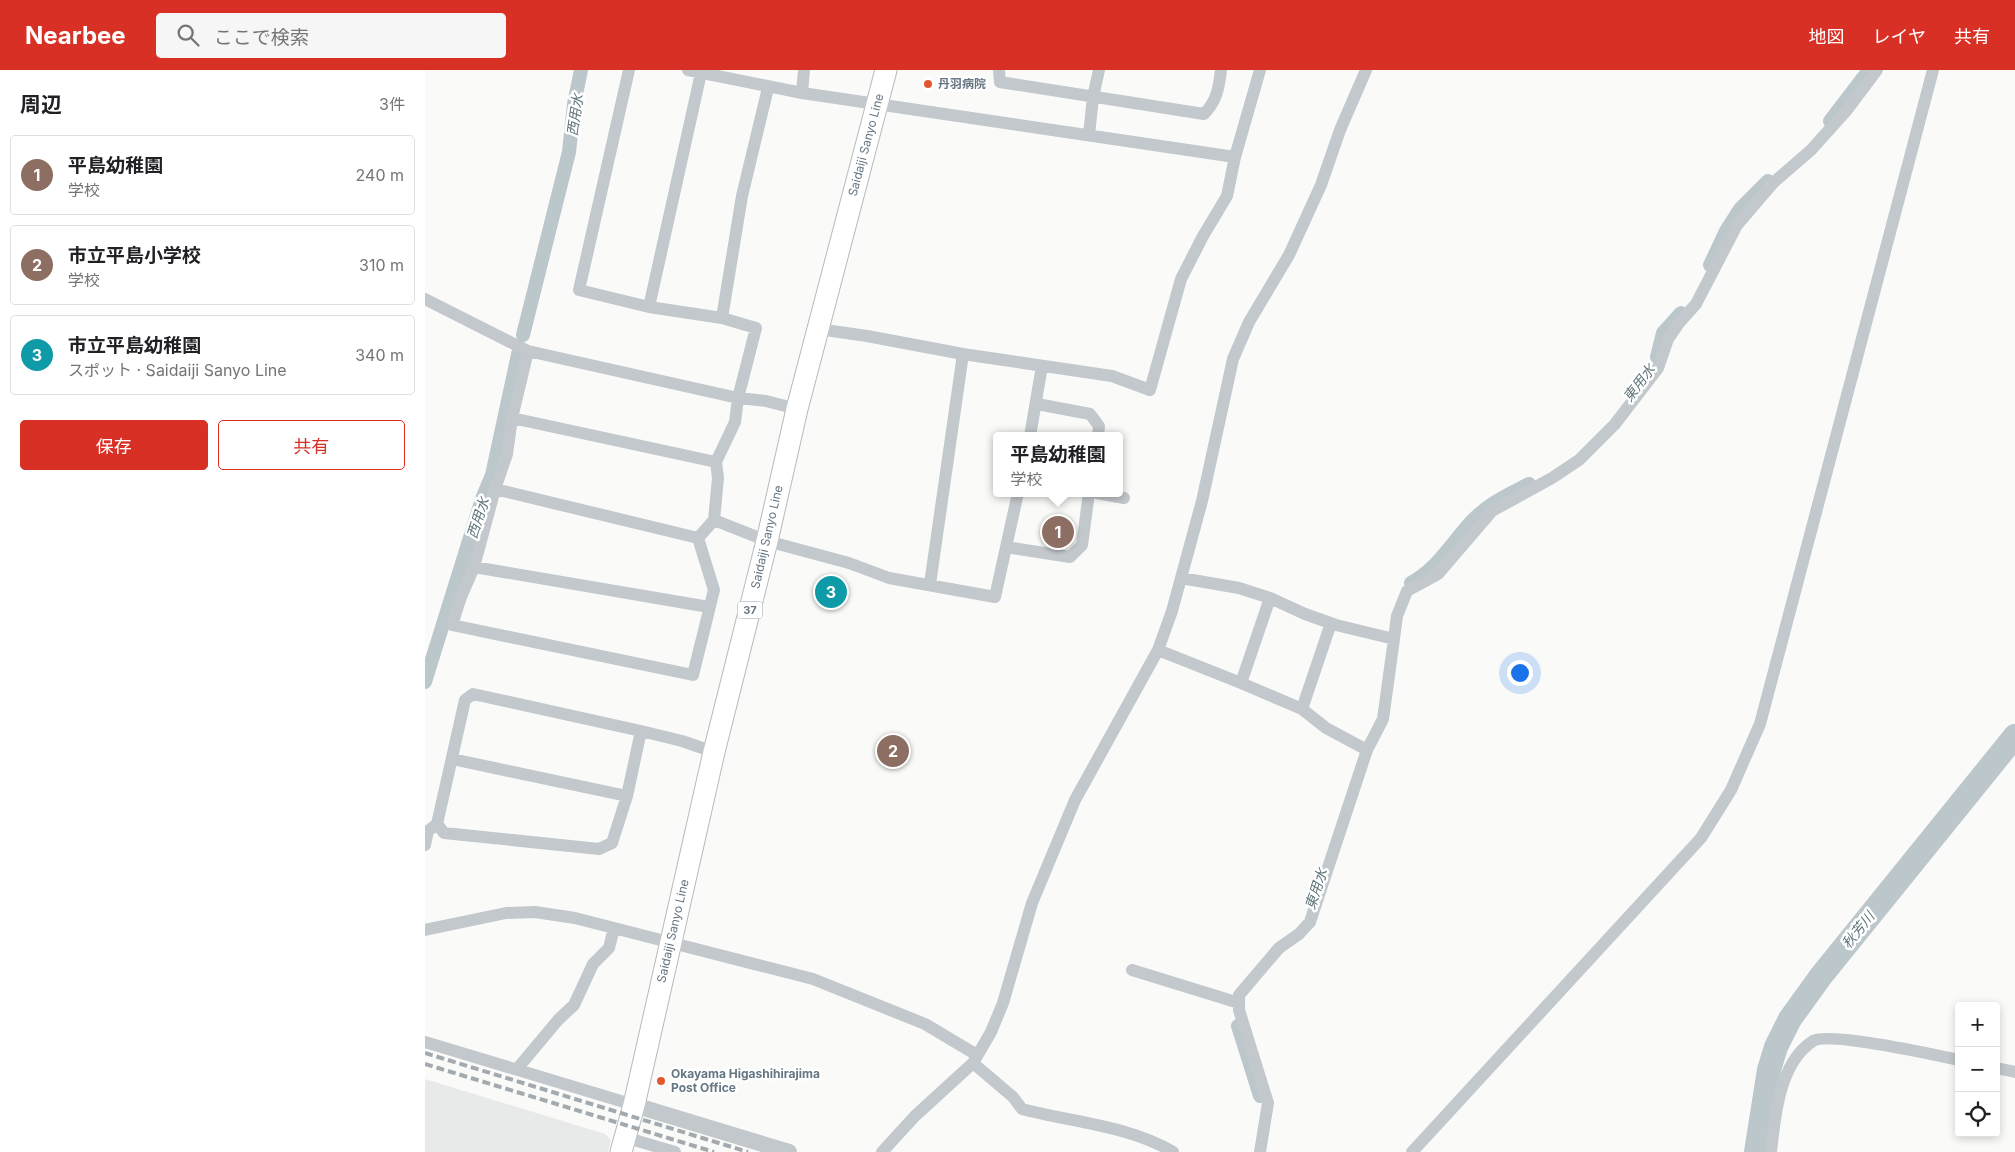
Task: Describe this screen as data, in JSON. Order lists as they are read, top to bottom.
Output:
{
  "streets": {
    "main road": ["Saidaiji Sanyo Line", "37"]
  },
  "water": ["西用水", "東用水", "秋芳川"],
  "places": ["丹羽病院", "Okayama Higashihirajima Post Office"],
  "page": {
    "header": "Nearbee",
    "search": "ここで検索",
    "nav": ["地図", "レイヤ", "共有"],
    "heading": ["周辺", "3件"],
    "list": [
      {
        "mark": "1",
        "name": "平島幼稚園",
        "note": "学校",
        "value": "240 m"
      },
      {
        "mark": "2",
        "name": "市立平島小学校",
        "note": "学校",
        "value": "310 m"
      },
      {
        "mark": "3",
        "name": "市立平島幼稚園",
        "note": "スポット · Saidaiji Sanyo Line",
        "value": "340 m"
      }
    ],
    "buttons": ["保存", "共有"],
    "popup": ["平島幼稚園", "学校"],
    "pins": ["1", "3", "2"],
    "map_buttons": ["+", "−"]
  }
}
